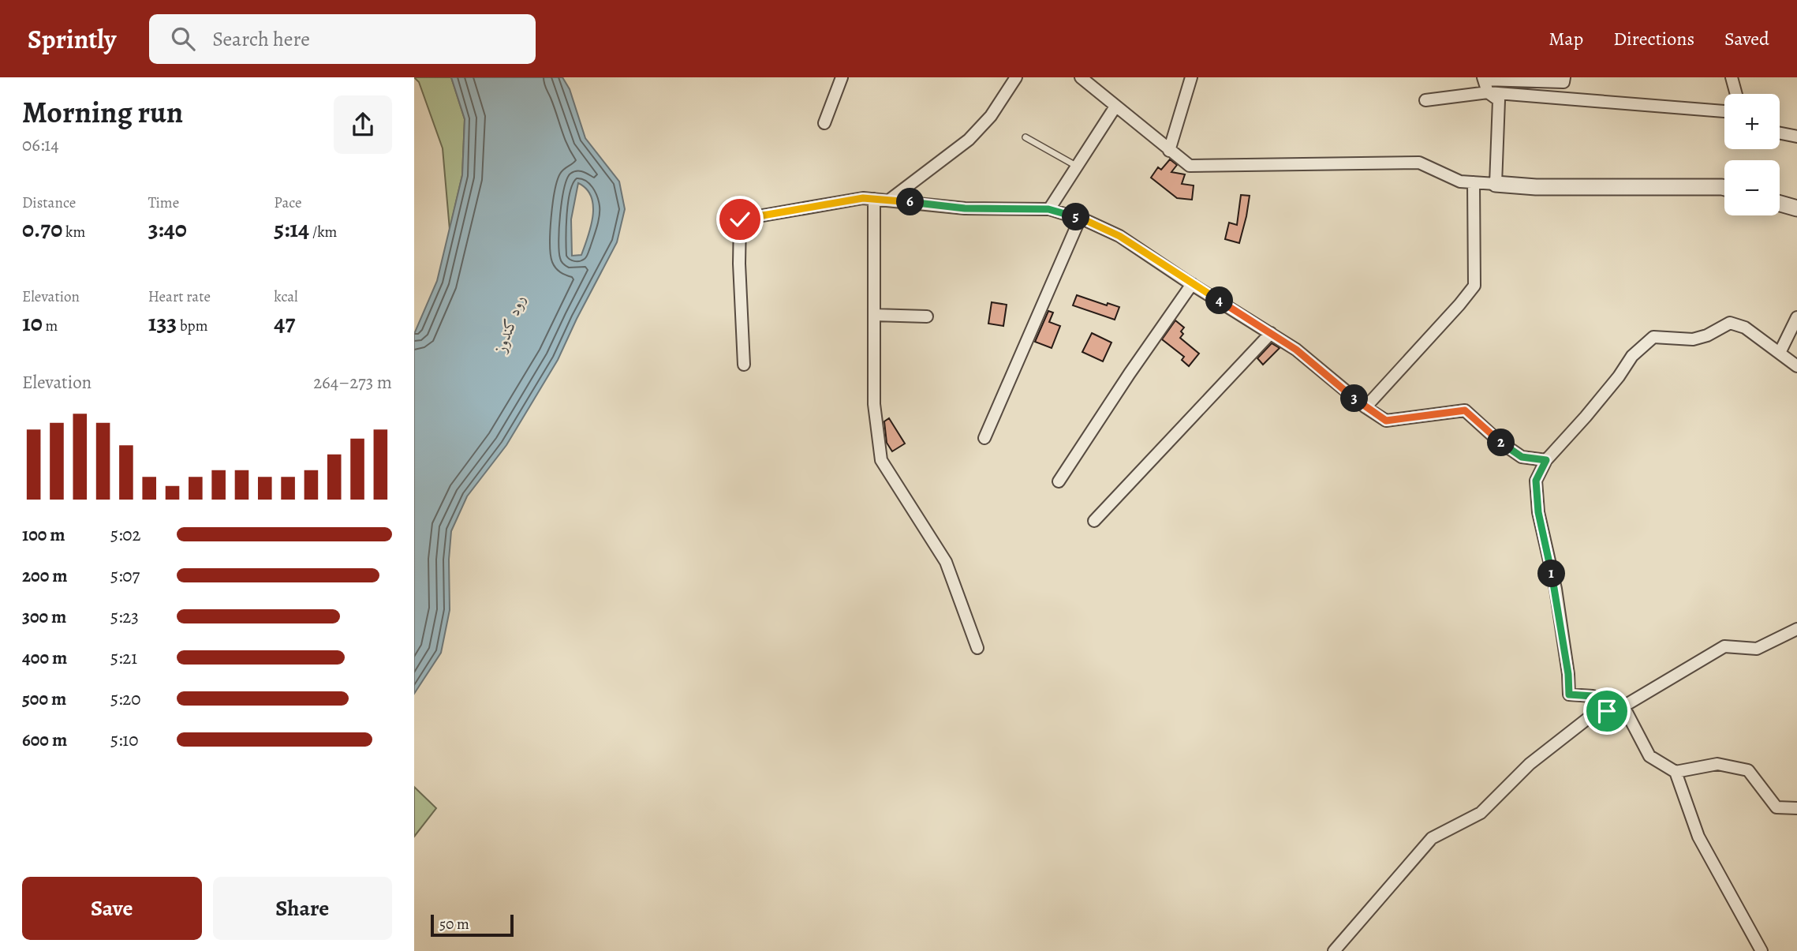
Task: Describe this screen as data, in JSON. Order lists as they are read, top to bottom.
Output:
{
  "water": ["رود کندوز"],
  "scale_bar": "50 m",
  "page": {
    "header": "Sprintly",
    "search": "Search here",
    "nav": ["Map", "Directions", "Saved"],
    "heading": ["Morning run", "06:14"],
    "map_buttons": ["+", "−"],
    "stats": [
      ["Distance", "0.70 km"],
      ["Time", "3:40"],
      ["Pace", "5:14 /km"],
      ["Elevation", "10 m"],
      ["Heart rate", "133 bpm"],
      ["kcal", "47"]
    ],
    "pins": [
      "6",
      "5",
      "4",
      "3",
      "2",
      "1"
    ],
    "chart": ["Elevation", "264–273 m"],
    "list": [
      {
        "name": "100 m",
        "note": "5:02"
      },
      {
        "name": "200 m",
        "note": "5:07"
      },
      {
        "name": "300 m",
        "note": "5:23"
      },
      {
        "name": "400 m",
        "note": "5:21"
      },
      {
        "name": "500 m",
        "note": "5:20"
      },
      {
        "name": "600 m",
        "note": "5:10"
      }
    ],
    "buttons": ["Save", "Share"],
    "scale": "50 m"
  }
}
